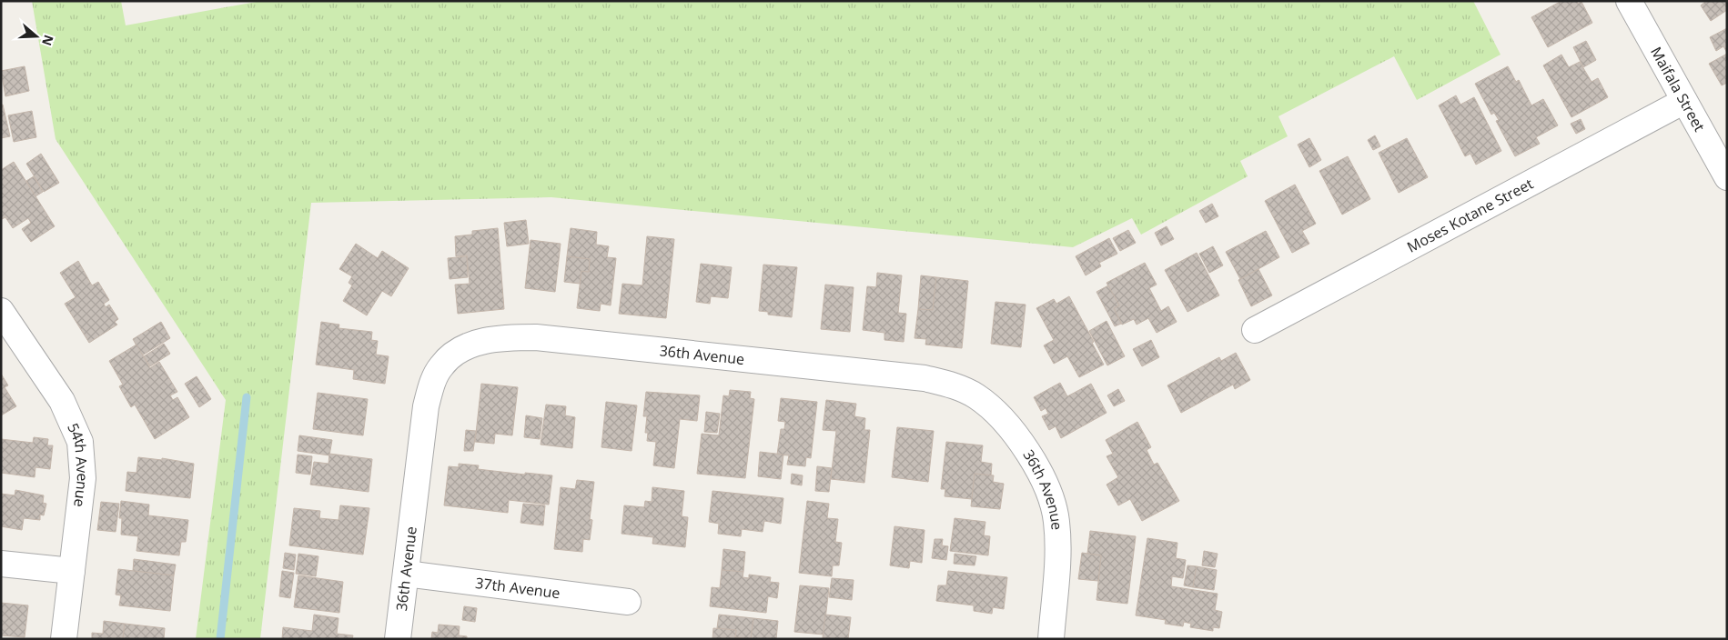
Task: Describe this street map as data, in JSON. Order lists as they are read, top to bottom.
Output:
{
  "streets": {
    "street": [
      "Maifala Street",
      "Moses Kotane Street",
      "36th Avenue",
      "54th Avenue",
      "37th Avenue"
    ]
  },
  "crossings": [
    ["Maifala Street", "Moses Kotane Street"],
    ["36th Avenue", "37th Avenue"]
  ],
  "north": "right"
}
